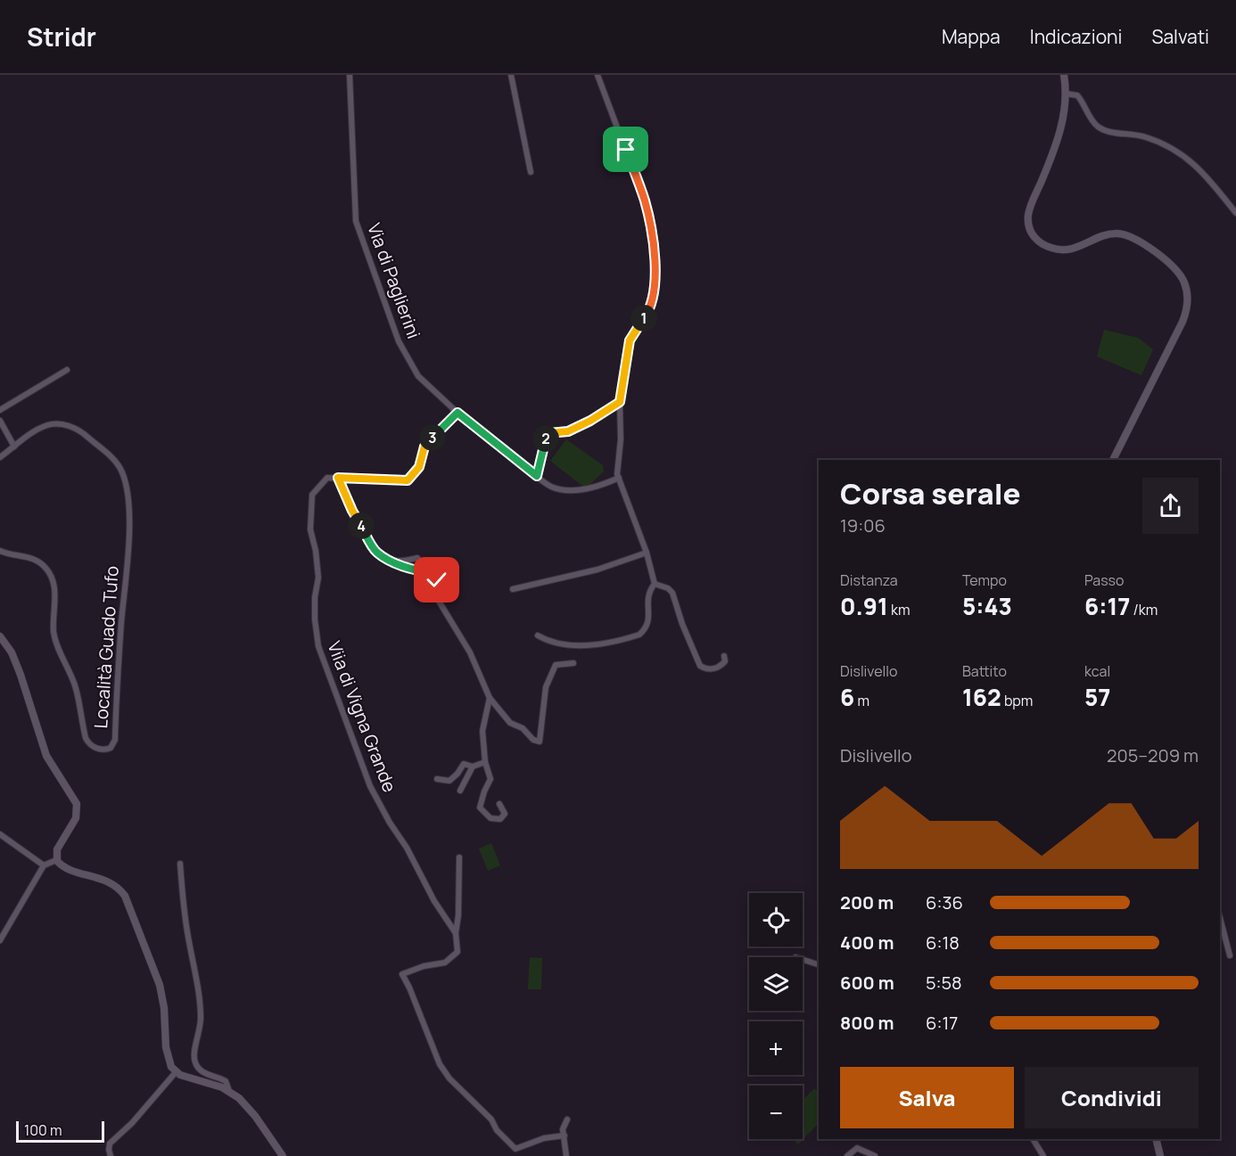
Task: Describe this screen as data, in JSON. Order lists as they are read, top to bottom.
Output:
{
  "streets": {
    "street": ["Via di Paglierini", "Località Guado Tufo", "Viia di Vigna Grande"]
  },
  "scale_bar": "100 m",
  "page": {
    "header": "Stridr",
    "nav": ["Mappa", "Indicazioni", "Salvati"],
    "pins": [
      "1",
      "3",
      "2",
      "4"
    ],
    "heading": ["Corsa serale", "19:06"],
    "stats": [
      ["Distanza", "0.91 km"],
      ["Tempo", "5:43"],
      ["Passo", "6:17 /km"],
      ["Dislivello", "6 m"],
      ["Battito", "162 bpm"],
      ["kcal", "57"]
    ],
    "chart": ["Dislivello", "205–209 m"],
    "list": [
      {
        "name": "200 m",
        "note": "6:36"
      },
      {
        "name": "400 m",
        "note": "6:18"
      },
      {
        "name": "600 m",
        "note": "5:58"
      },
      {
        "name": "800 m",
        "note": "6:17"
      }
    ],
    "map_buttons": ["+", "−"],
    "buttons": ["Salva", "Condividi"],
    "scale": "100 m"
  }
}
